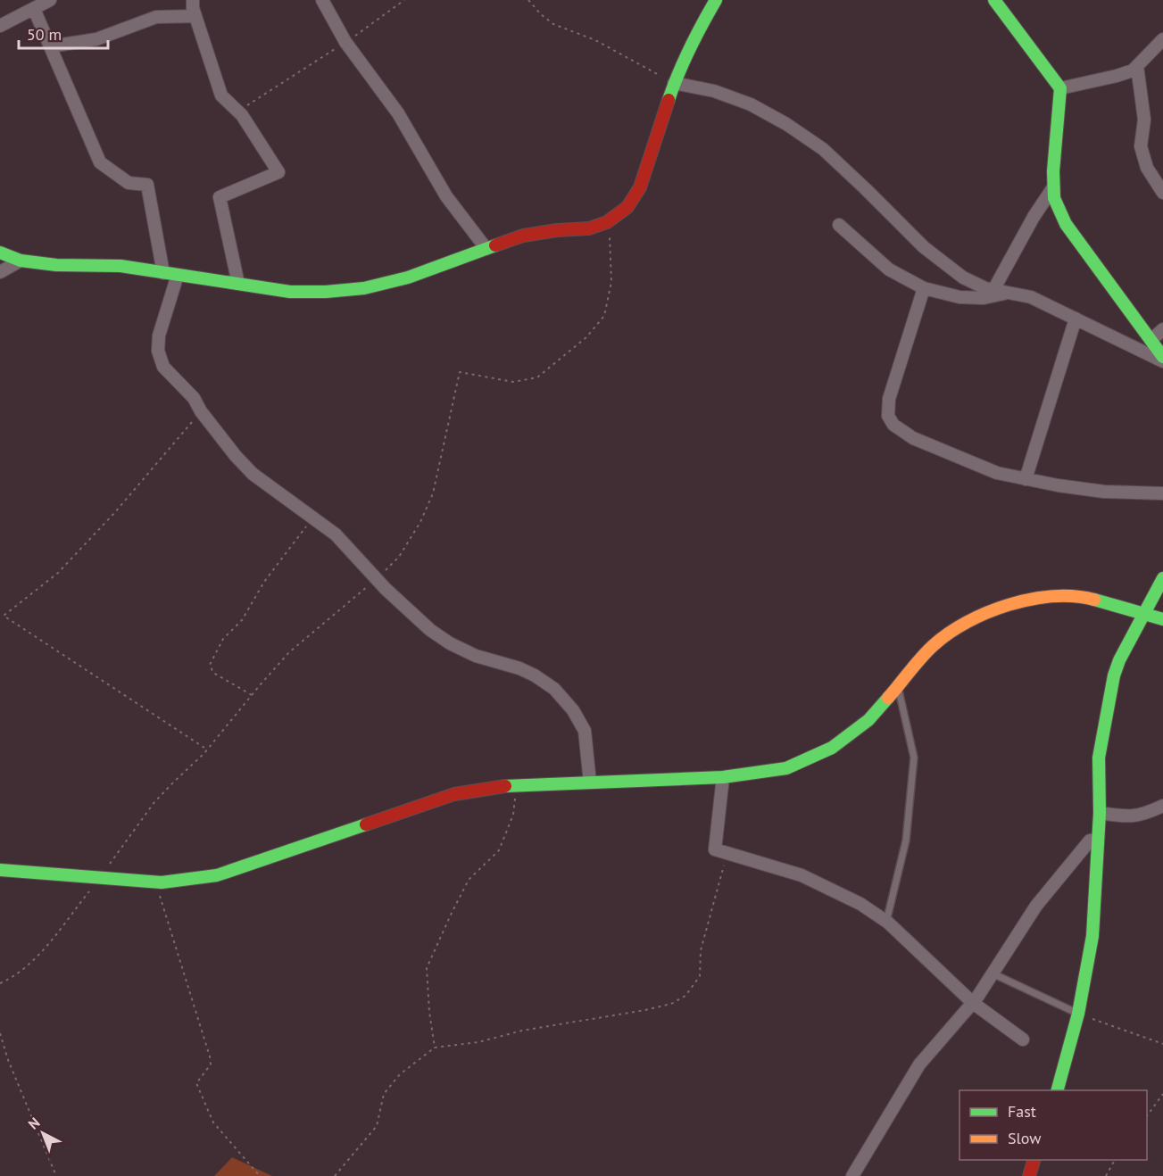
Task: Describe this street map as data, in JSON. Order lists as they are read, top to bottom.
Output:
{
  "legend": ["Fast", "Slow"],
  "scale_bar": "50 m",
  "north": "top left"
}
